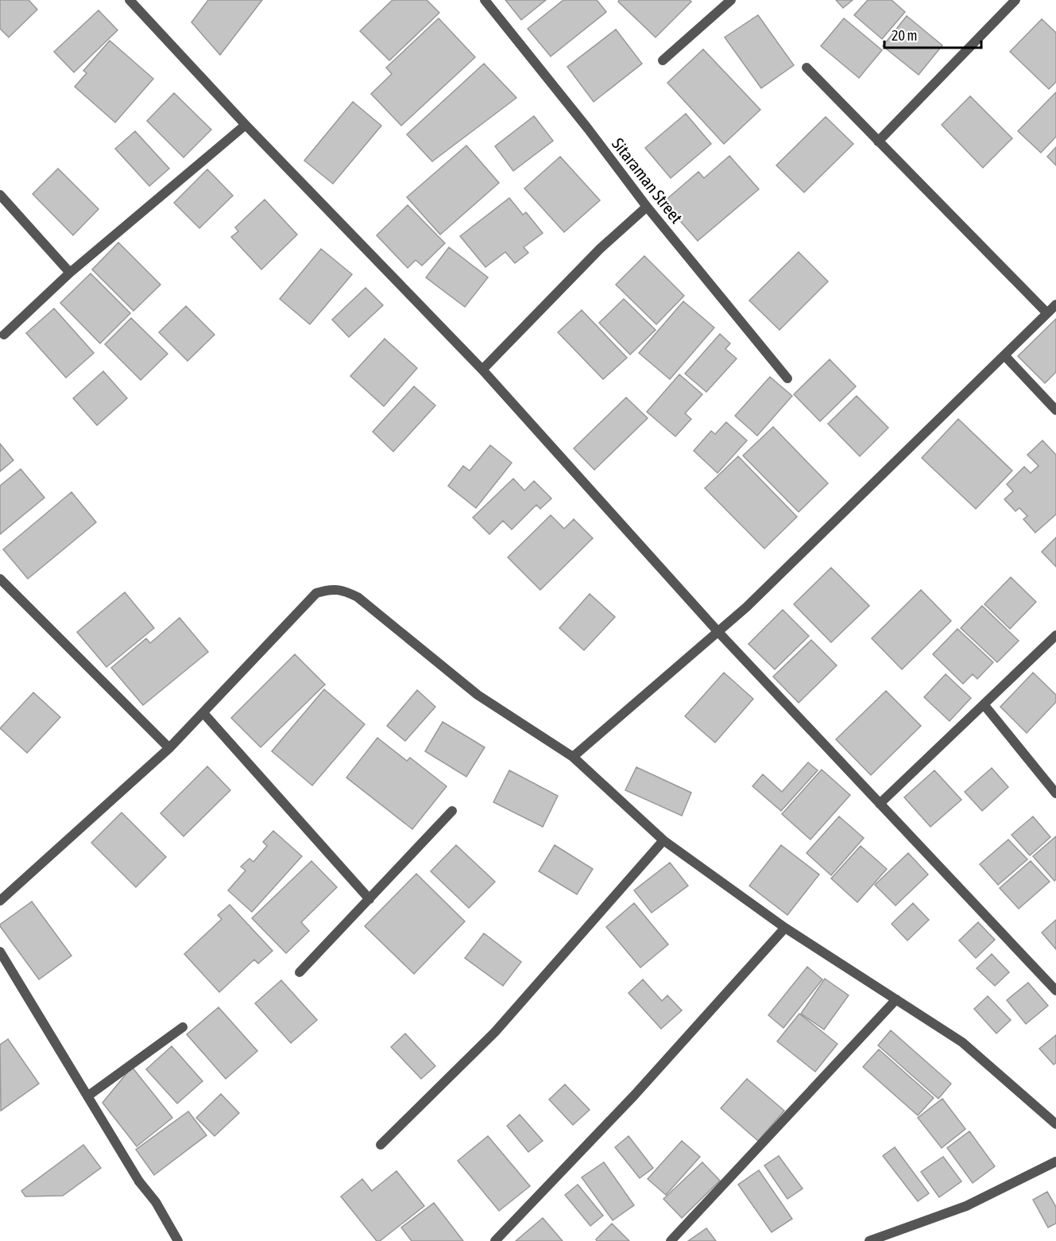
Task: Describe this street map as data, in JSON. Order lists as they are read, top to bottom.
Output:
{
  "streets": {
    "street": ["Sitaraman Street"]
  },
  "scale_bar": "20 m"
}
